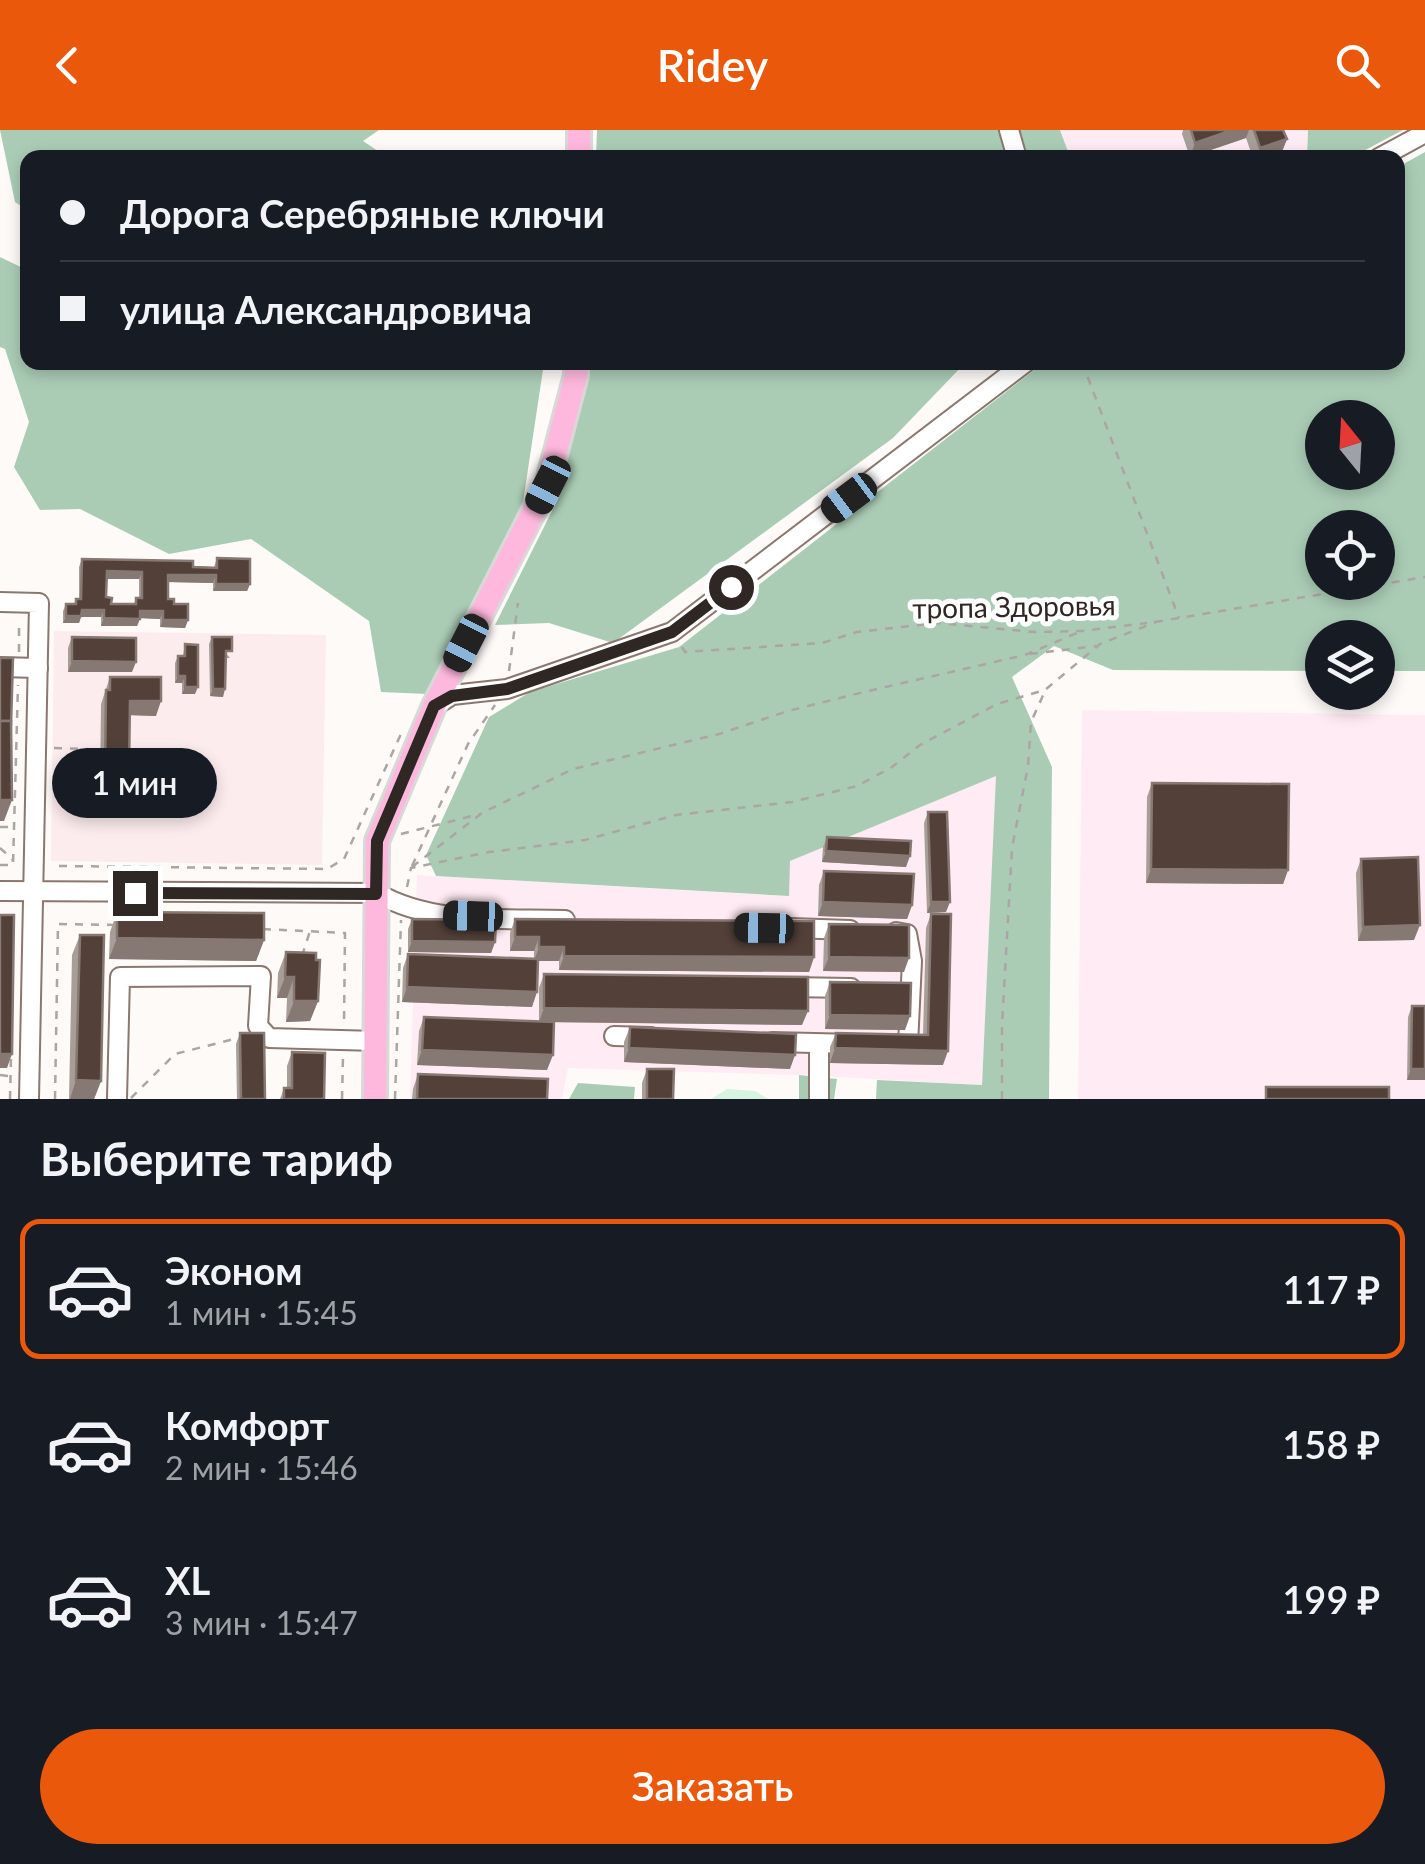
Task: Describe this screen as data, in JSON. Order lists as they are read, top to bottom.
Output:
{
  "streets": {
    "path": ["тропа Здоровья"]
  },
  "north": "top",
  "page": {
    "header": "Ridey",
    "banner": ["Дорога Серебряные ключи", "улица Александровича"],
    "bubble": "1 мин",
    "heading": "Выберите тариф",
    "list": [
      {
        "name": "Эконом",
        "note": "1 мин · 15:45",
        "value": "117 ₽"
      },
      {
        "name": "Комфорт",
        "note": "2 мин · 15:46",
        "value": "158 ₽"
      },
      {
        "name": "XL",
        "note": "3 мин · 15:47",
        "value": "199 ₽"
      }
    ],
    "buttons": "Заказать"
  }
}
